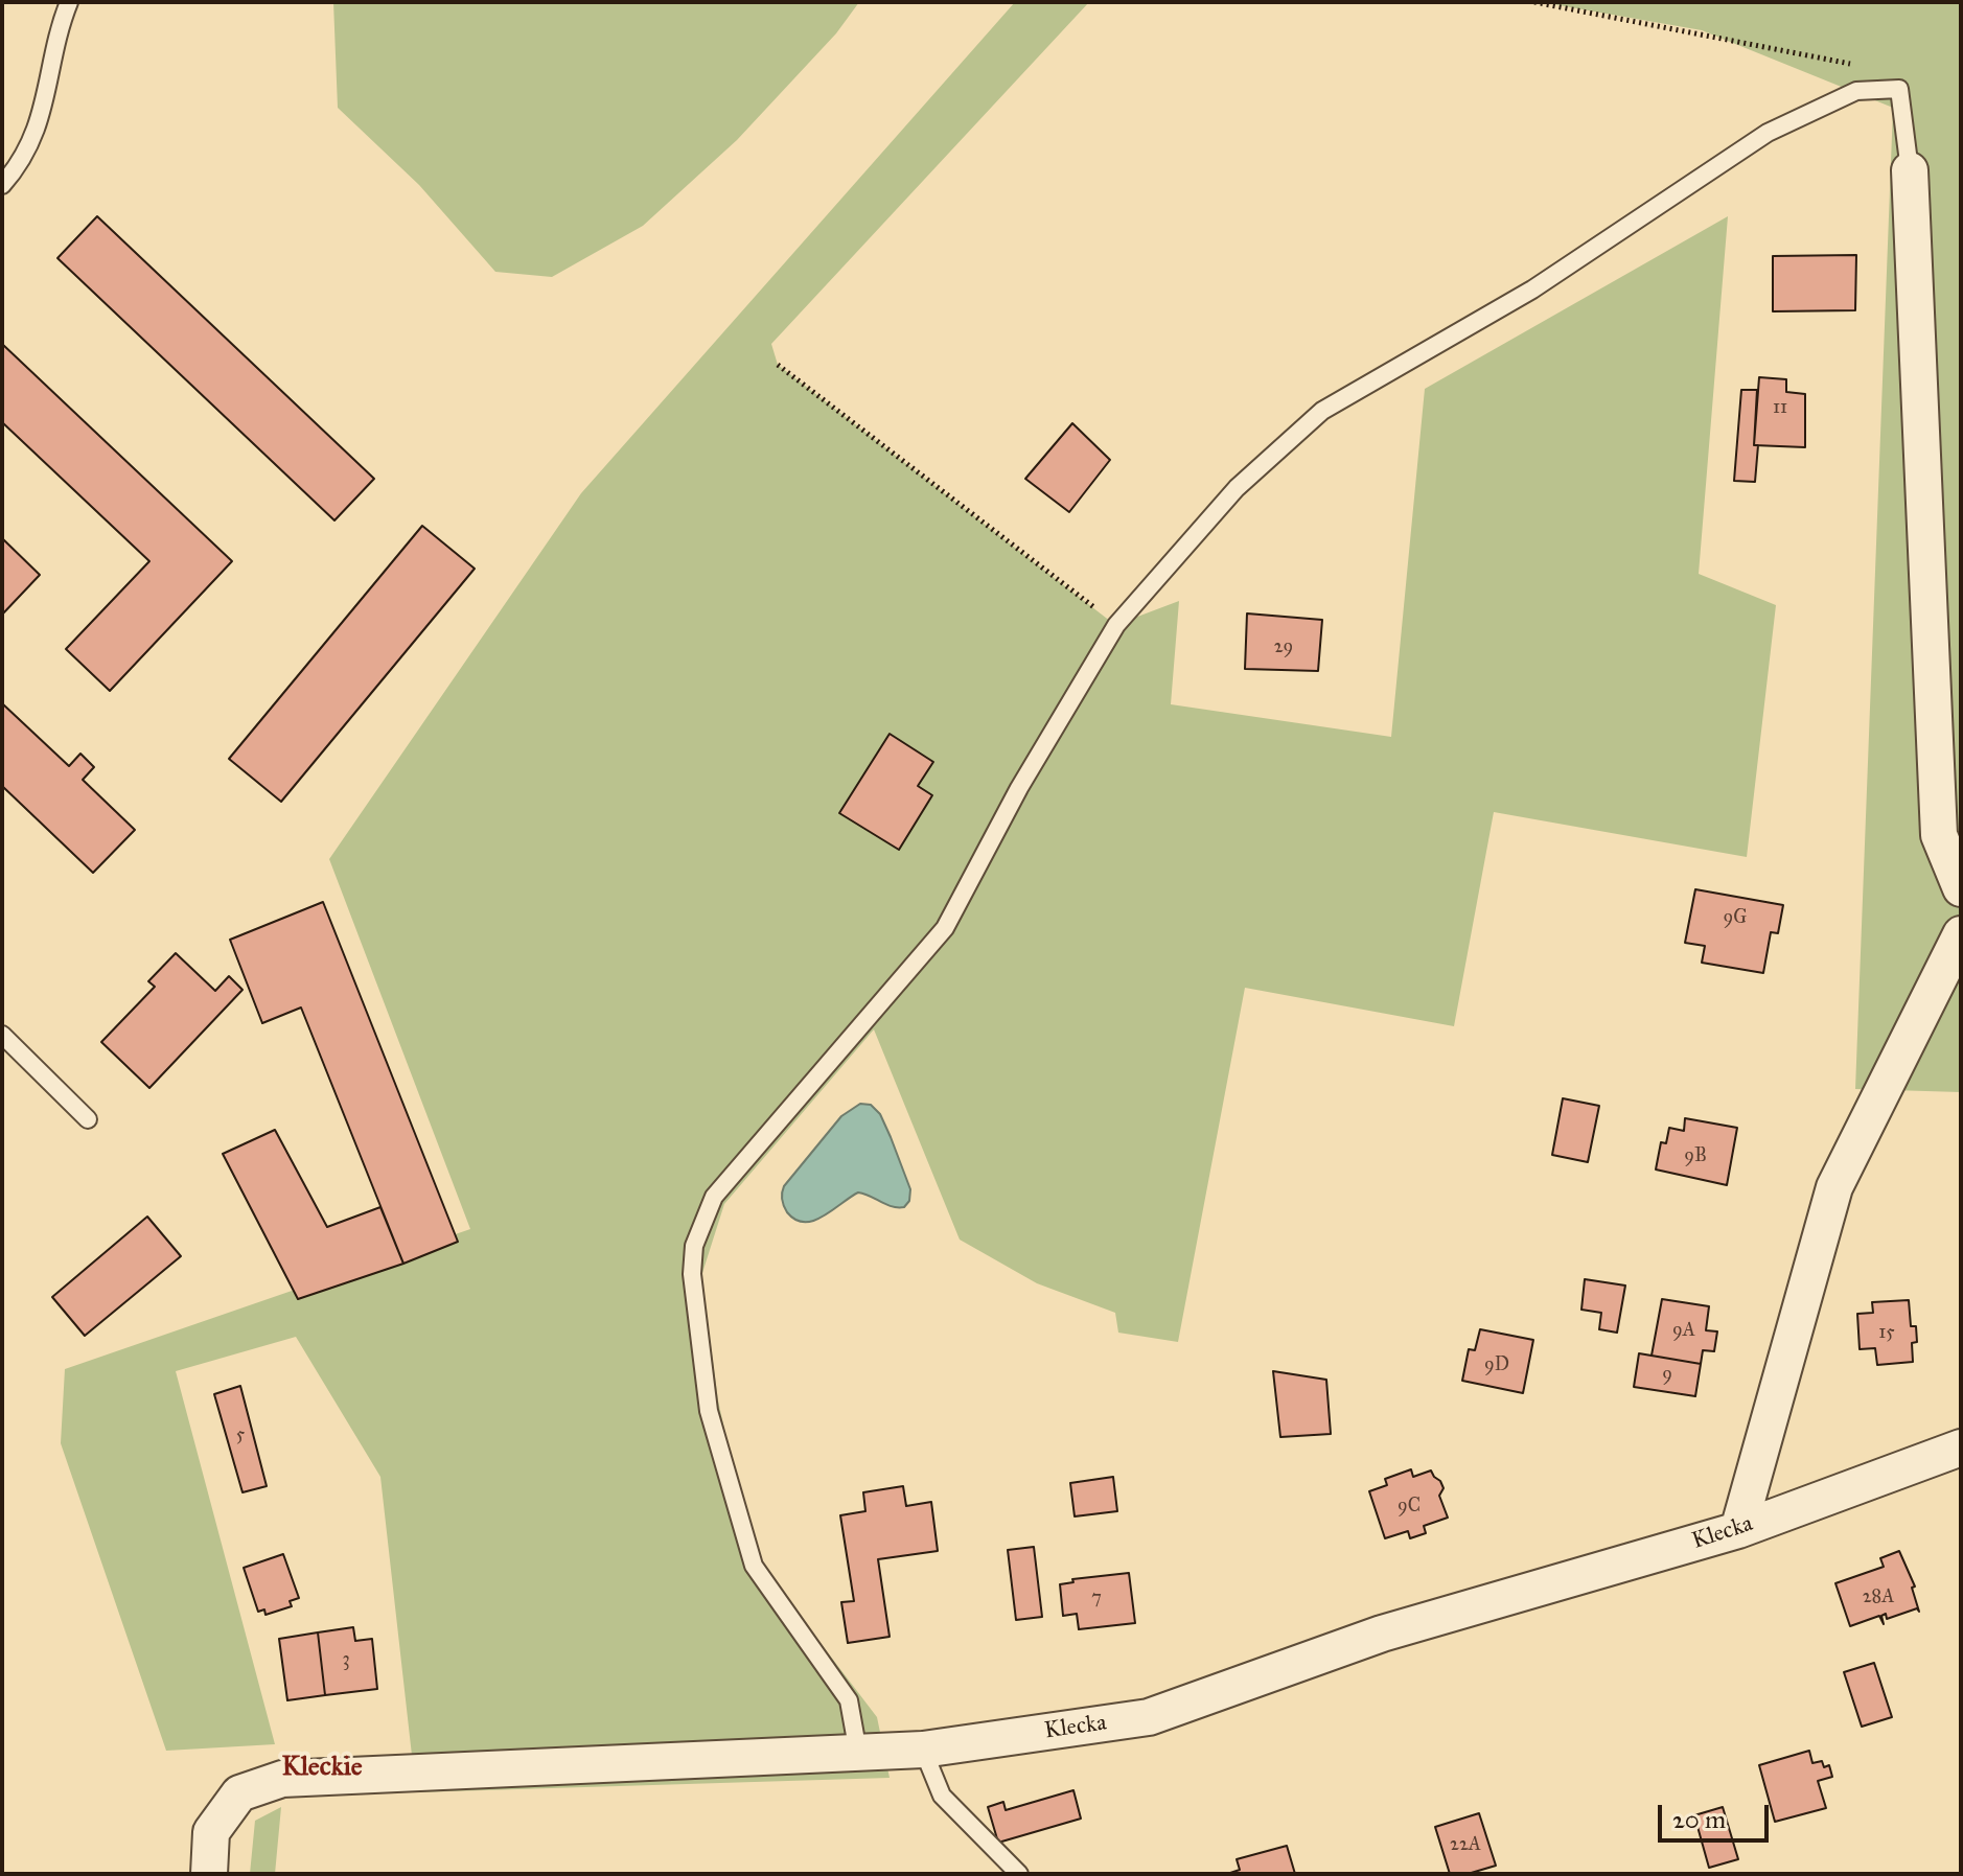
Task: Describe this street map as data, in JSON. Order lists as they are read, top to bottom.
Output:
{
  "streets": {
    "street": ["Klecka"]
  },
  "districts": ["Kleckie"],
  "house_numbers": [
    "11",
    "29",
    "9G",
    "9B",
    "9A",
    "15",
    "9D",
    "9",
    "5",
    "9C",
    "28A",
    "7",
    "3",
    "22A"
  ],
  "scale_bar": "20 m"
}
